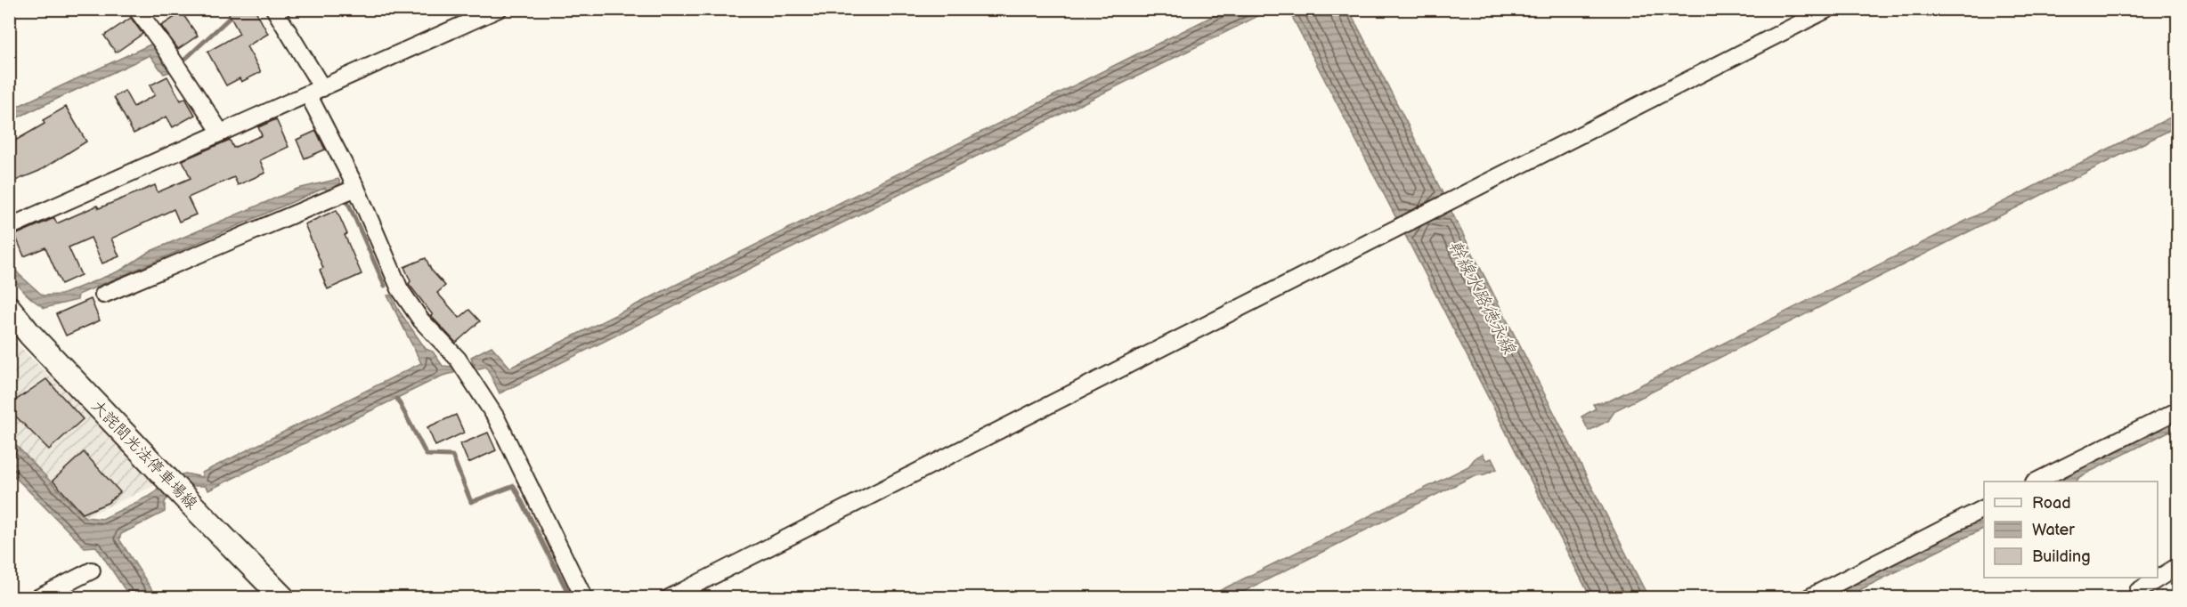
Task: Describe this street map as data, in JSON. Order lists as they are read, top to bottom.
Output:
{
  "streets": {
    "main road": ["大詫間光法停車場線"]
  },
  "water": ["幹線水路徳永線"],
  "legend": ["Road", "Water", "Building"]
}
